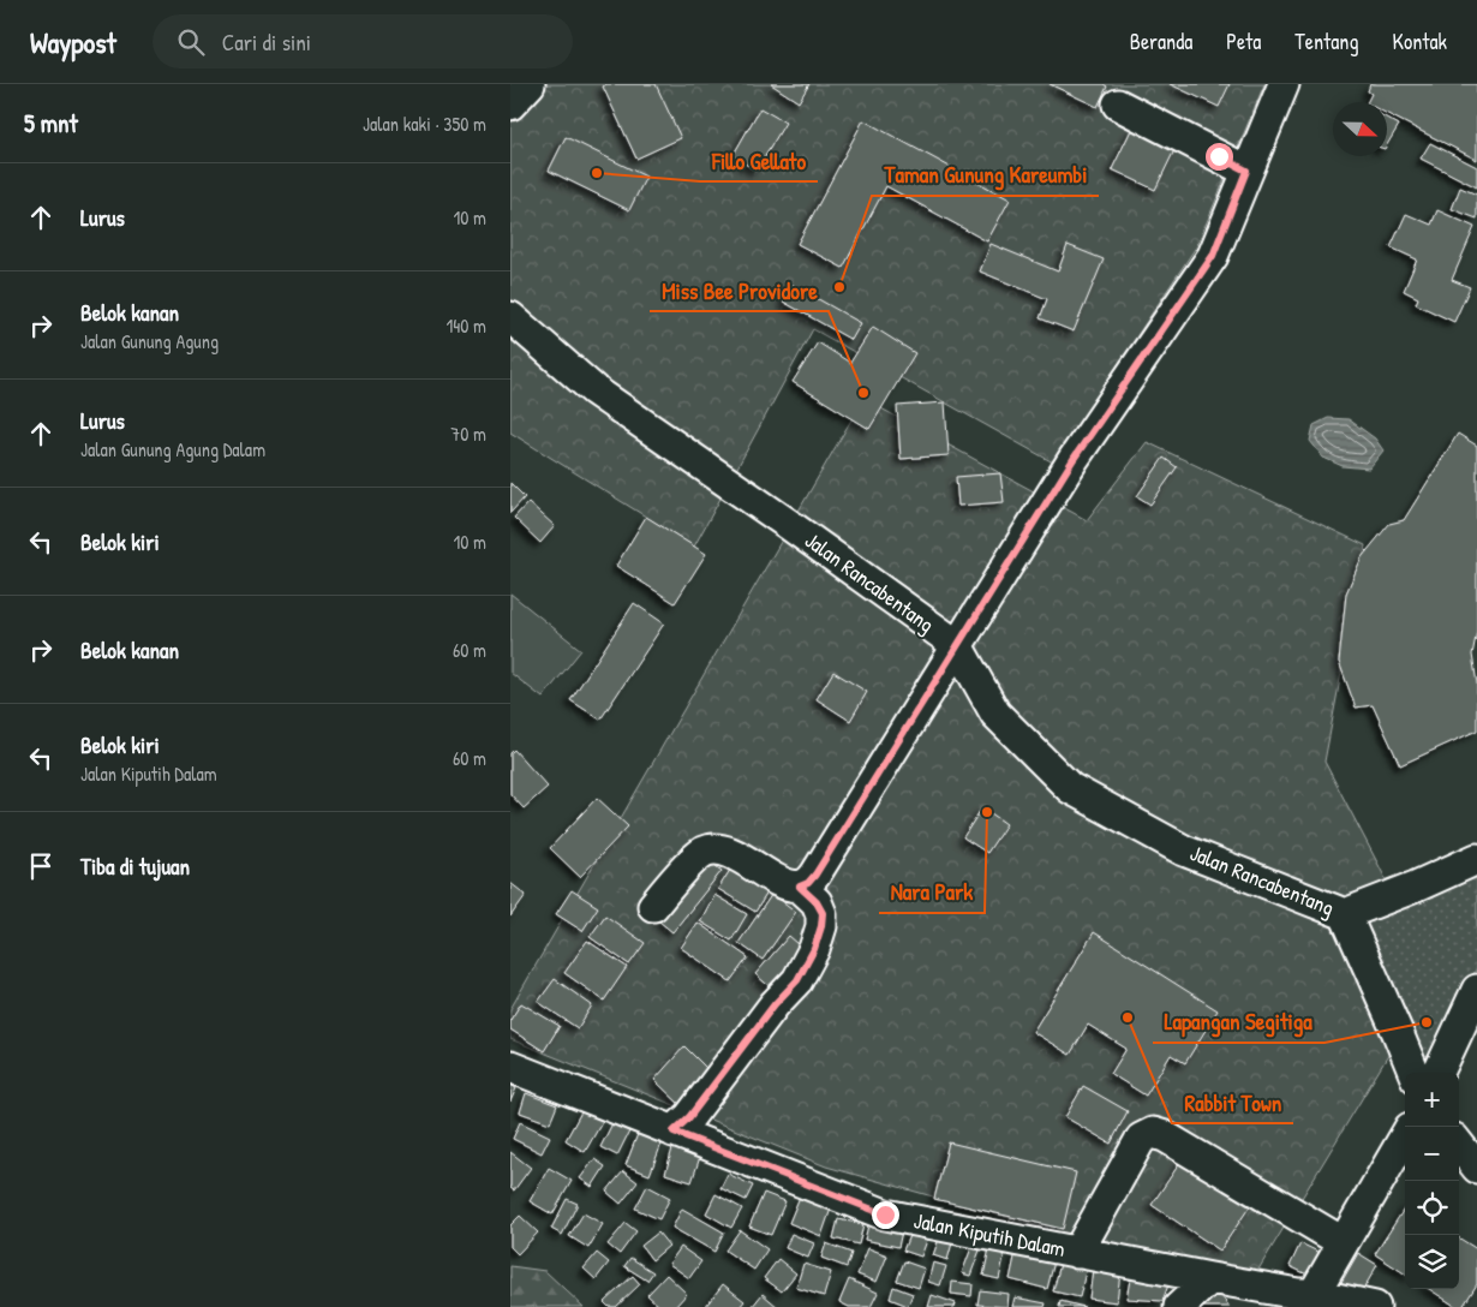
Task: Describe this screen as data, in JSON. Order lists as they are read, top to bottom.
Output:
{
  "streets": {
    "street": ["Jalan Rancabentang", "Jalan Kiputih Dalam"]
  },
  "places": [
    "Fillo Gellato",
    "Taman Gunung Kareumbi",
    "Miss Bee Providore",
    "Nara Park",
    "Rabbit Town",
    "Lapangan Segitiga"
  ],
  "north": "right",
  "page": {
    "header": "Waypost",
    "search": "Cari di sini",
    "nav": [
      "Beranda",
      "Peta",
      "Tentang",
      "Kontak"
    ],
    "heading": ["5 mnt", "Jalan kaki · 350 m"],
    "list": [
      ["Lurus", "10 m"],
      ["Belok kanan", "Jalan Gunung Agung", "140 m"],
      ["Lurus", "Jalan Gunung Agung Dalam", "70 m"],
      ["Belok kiri", "10 m"],
      ["Belok kanan", "60 m"],
      ["Belok kiri", "Jalan Kiputih Dalam", "60 m"],
      "Tiba di tujuan"
    ],
    "map_buttons": ["+", "−"]
  }
}
